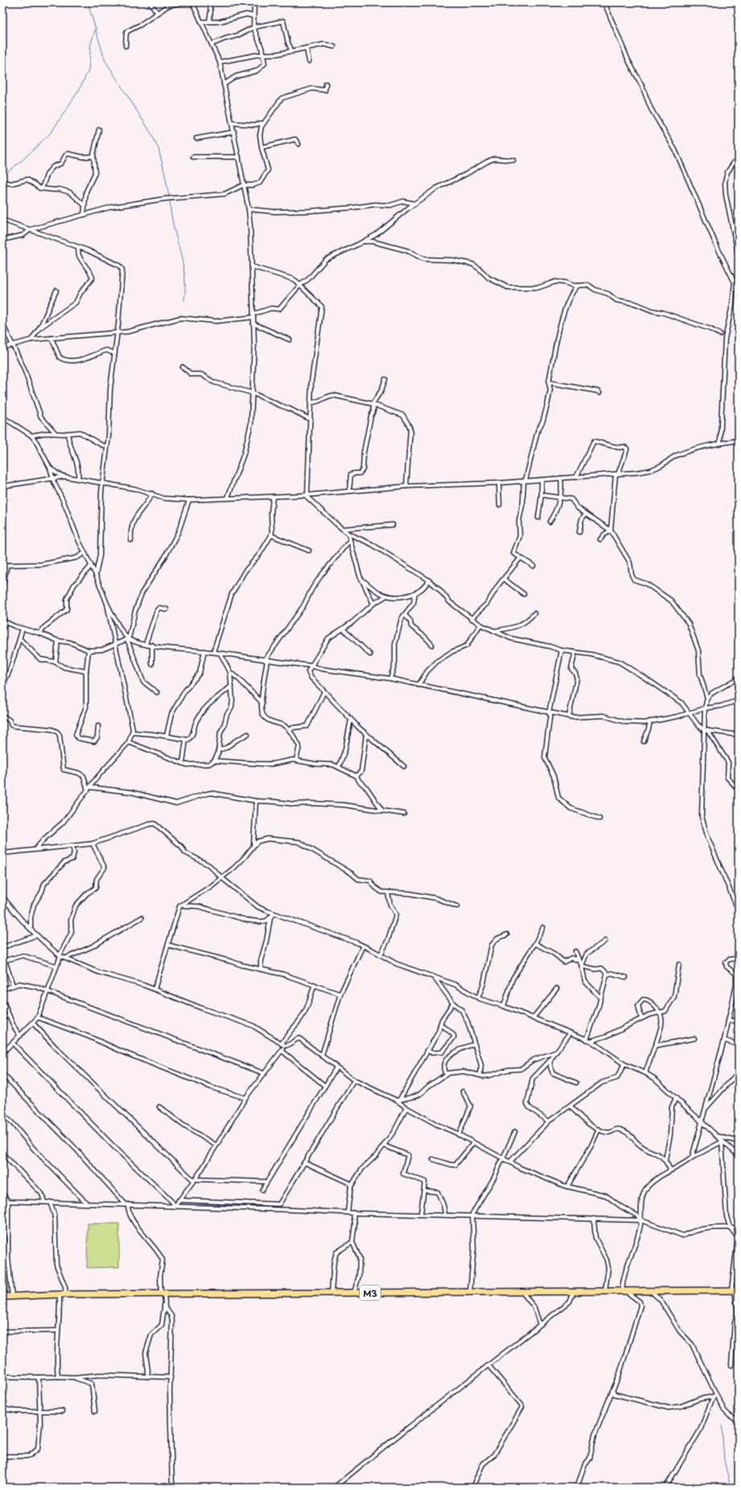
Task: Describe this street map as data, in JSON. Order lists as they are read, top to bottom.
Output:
{
  "streets": {
    "main road": ["M3"]
  }
}
